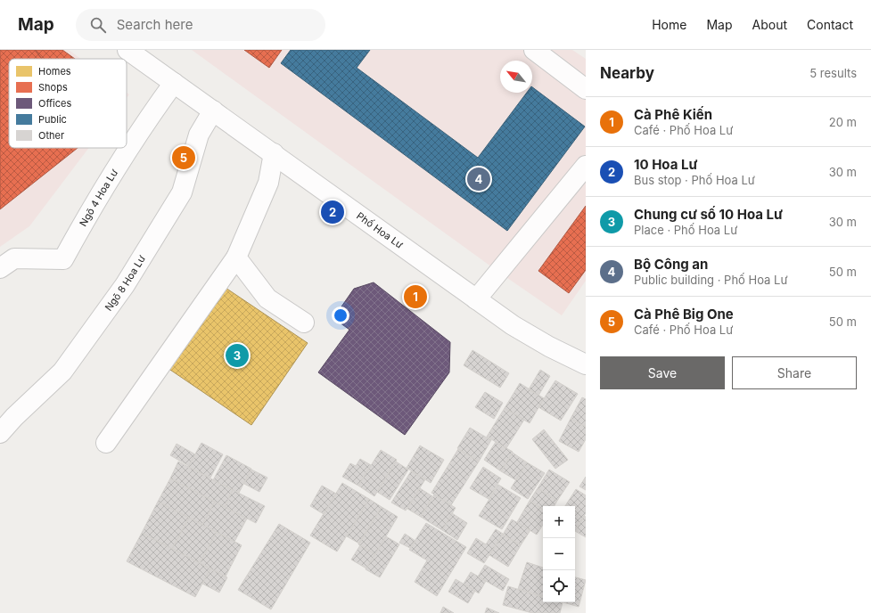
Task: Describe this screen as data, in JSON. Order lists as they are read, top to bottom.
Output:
{
  "streets": {
    "street": ["Ngõ 4 Hoa Lư", "Phố Hoa Lư", "Ngõ 8 Hoa Lư"]
  },
  "crossings": [
    ["Ngõ 4 Hoa Lư", "Phố Hoa Lư"],
    ["Phố Hoa Lư", "Ngõ 8 Hoa Lư"]
  ],
  "legend": [
    "Homes",
    "Shops",
    "Offices",
    "Public",
    "Other"
  ],
  "north": "top left",
  "page": {
    "header": "Map",
    "search": "Search here",
    "nav": [
      "Home",
      "Map",
      "About",
      "Contact"
    ],
    "heading": ["Nearby", "5 results"],
    "list": [
      {
        "mark": "1",
        "name": "Cà Phê Kiến",
        "note": "Café · Phố Hoa Lư",
        "value": "20 m"
      },
      {
        "mark": "2",
        "name": "10 Hoa Lư",
        "note": "Bus stop · Phố Hoa Lư",
        "value": "30 m"
      },
      {
        "mark": "3",
        "name": "Chung cư số 10 Hoa Lư",
        "note": "Place · Phố Hoa Lư",
        "value": "30 m"
      },
      {
        "mark": "4",
        "name": "Bộ Công an",
        "note": "Public building · Phố Hoa Lư",
        "value": "50 m"
      },
      {
        "mark": "5",
        "name": "Cà Phê Big One",
        "note": "Café · Phố Hoa Lư",
        "value": "50 m"
      }
    ],
    "pins": [
      "5",
      "4",
      "2",
      "1",
      "3"
    ],
    "buttons": ["Save", "Share"],
    "map_buttons": ["+", "−"]
  }
}
